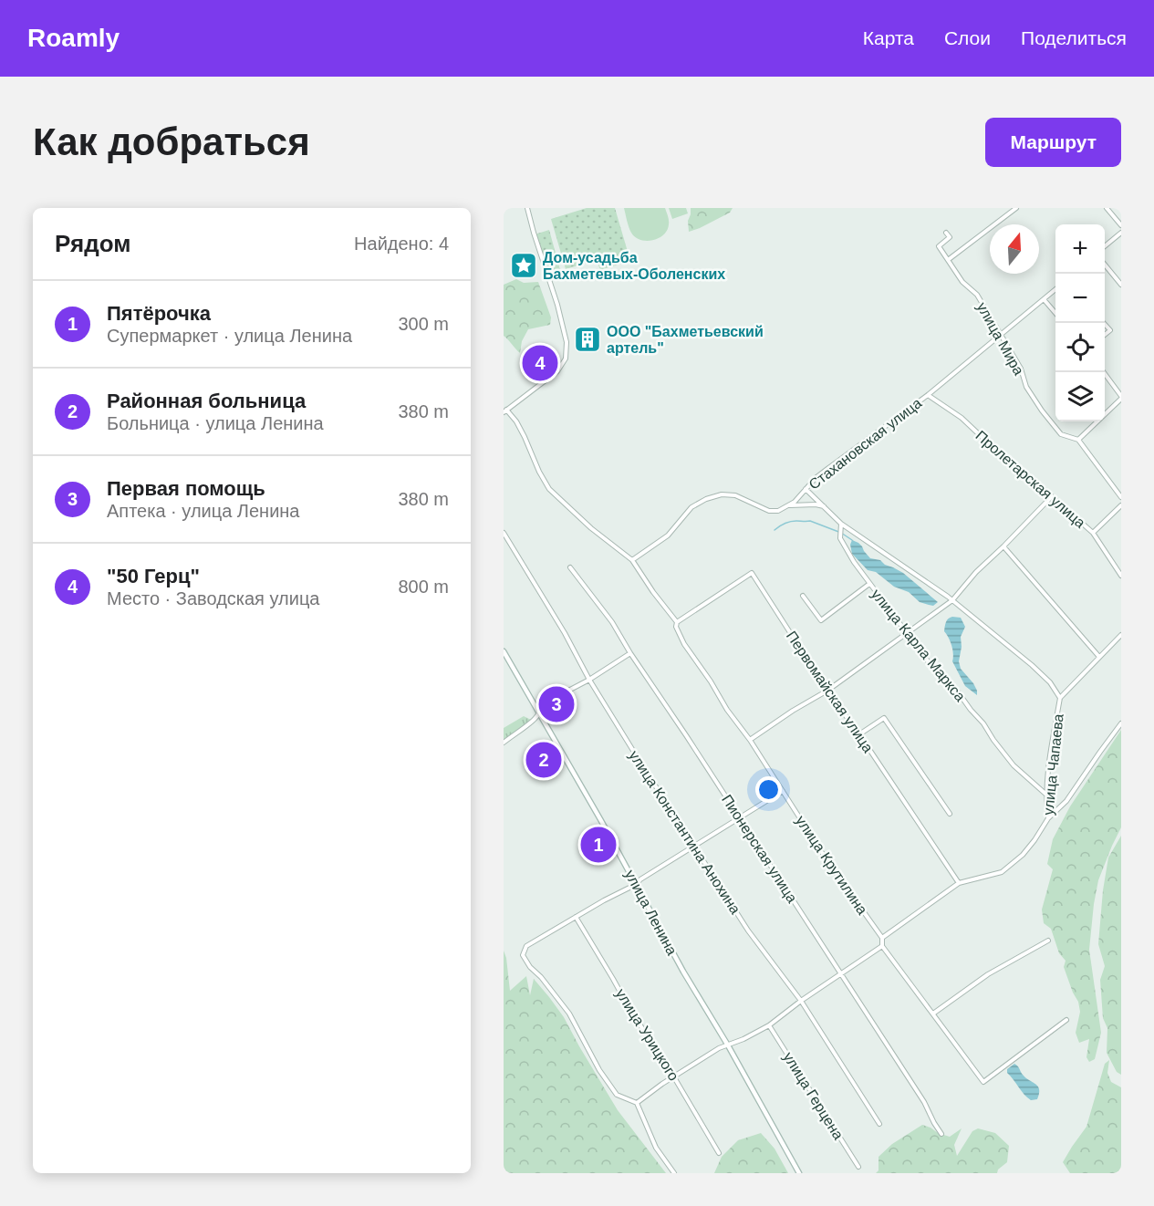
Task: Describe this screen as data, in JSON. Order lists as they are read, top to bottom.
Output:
{
  "streets": {
    "main road": ["улица Ленина"],
    "street": [
      "улица Мира",
      "Стахановская улица",
      "Пролетарская улица",
      "улица Карла Маркса",
      "Первомайская улица",
      "улица Чапаева",
      "улица Константина Анохина",
      "Пионерская улица",
      "улица Крутилина",
      "улица Урицкого",
      "улица Герцена"
    ]
  },
  "crossings": [
    ["улица Мира", "Стахановская улица"],
    ["Стахановская улица", "Пролетарская улица"],
    ["улица Карла Маркса", "улица Чапаева"],
    ["Первомайская улица", "улица Чапаева"],
    ["Первомайская улица", "улица Крутилина"],
    ["улица Чапаева", "улица Крутилина"]
  ],
  "places": {
    "place": ["Дом-усадьба Бахметевых-Оболенских"],
    "building": ["ООО \"Бахметьевский артель\""]
  },
  "north": "top",
  "page": {
    "header": "Roamly",
    "nav": ["Карта", "Слои", "Поделиться"],
    "buttons": "Маршрут",
    "title": "Как добраться",
    "heading": ["Рядом", "Найдено: 4"],
    "map_buttons": ["+", "−"],
    "list": [
      {
        "mark": "1",
        "name": "Пятёрочка",
        "note": "Супермаркет · улица Ленина",
        "value": "300 m"
      },
      {
        "mark": "2",
        "name": "Районная больница",
        "note": "Больница · улица Ленина",
        "value": "380 m"
      },
      {
        "mark": "3",
        "name": "Первая помощь",
        "note": "Аптека · улица Ленина",
        "value": "380 m"
      },
      {
        "mark": "4",
        "name": "\"50 Герц\"",
        "note": "Место · Заводская улица",
        "value": "800 m"
      }
    ],
    "pins": [
      "4",
      "3",
      "2",
      "1"
    ]
  }
}
